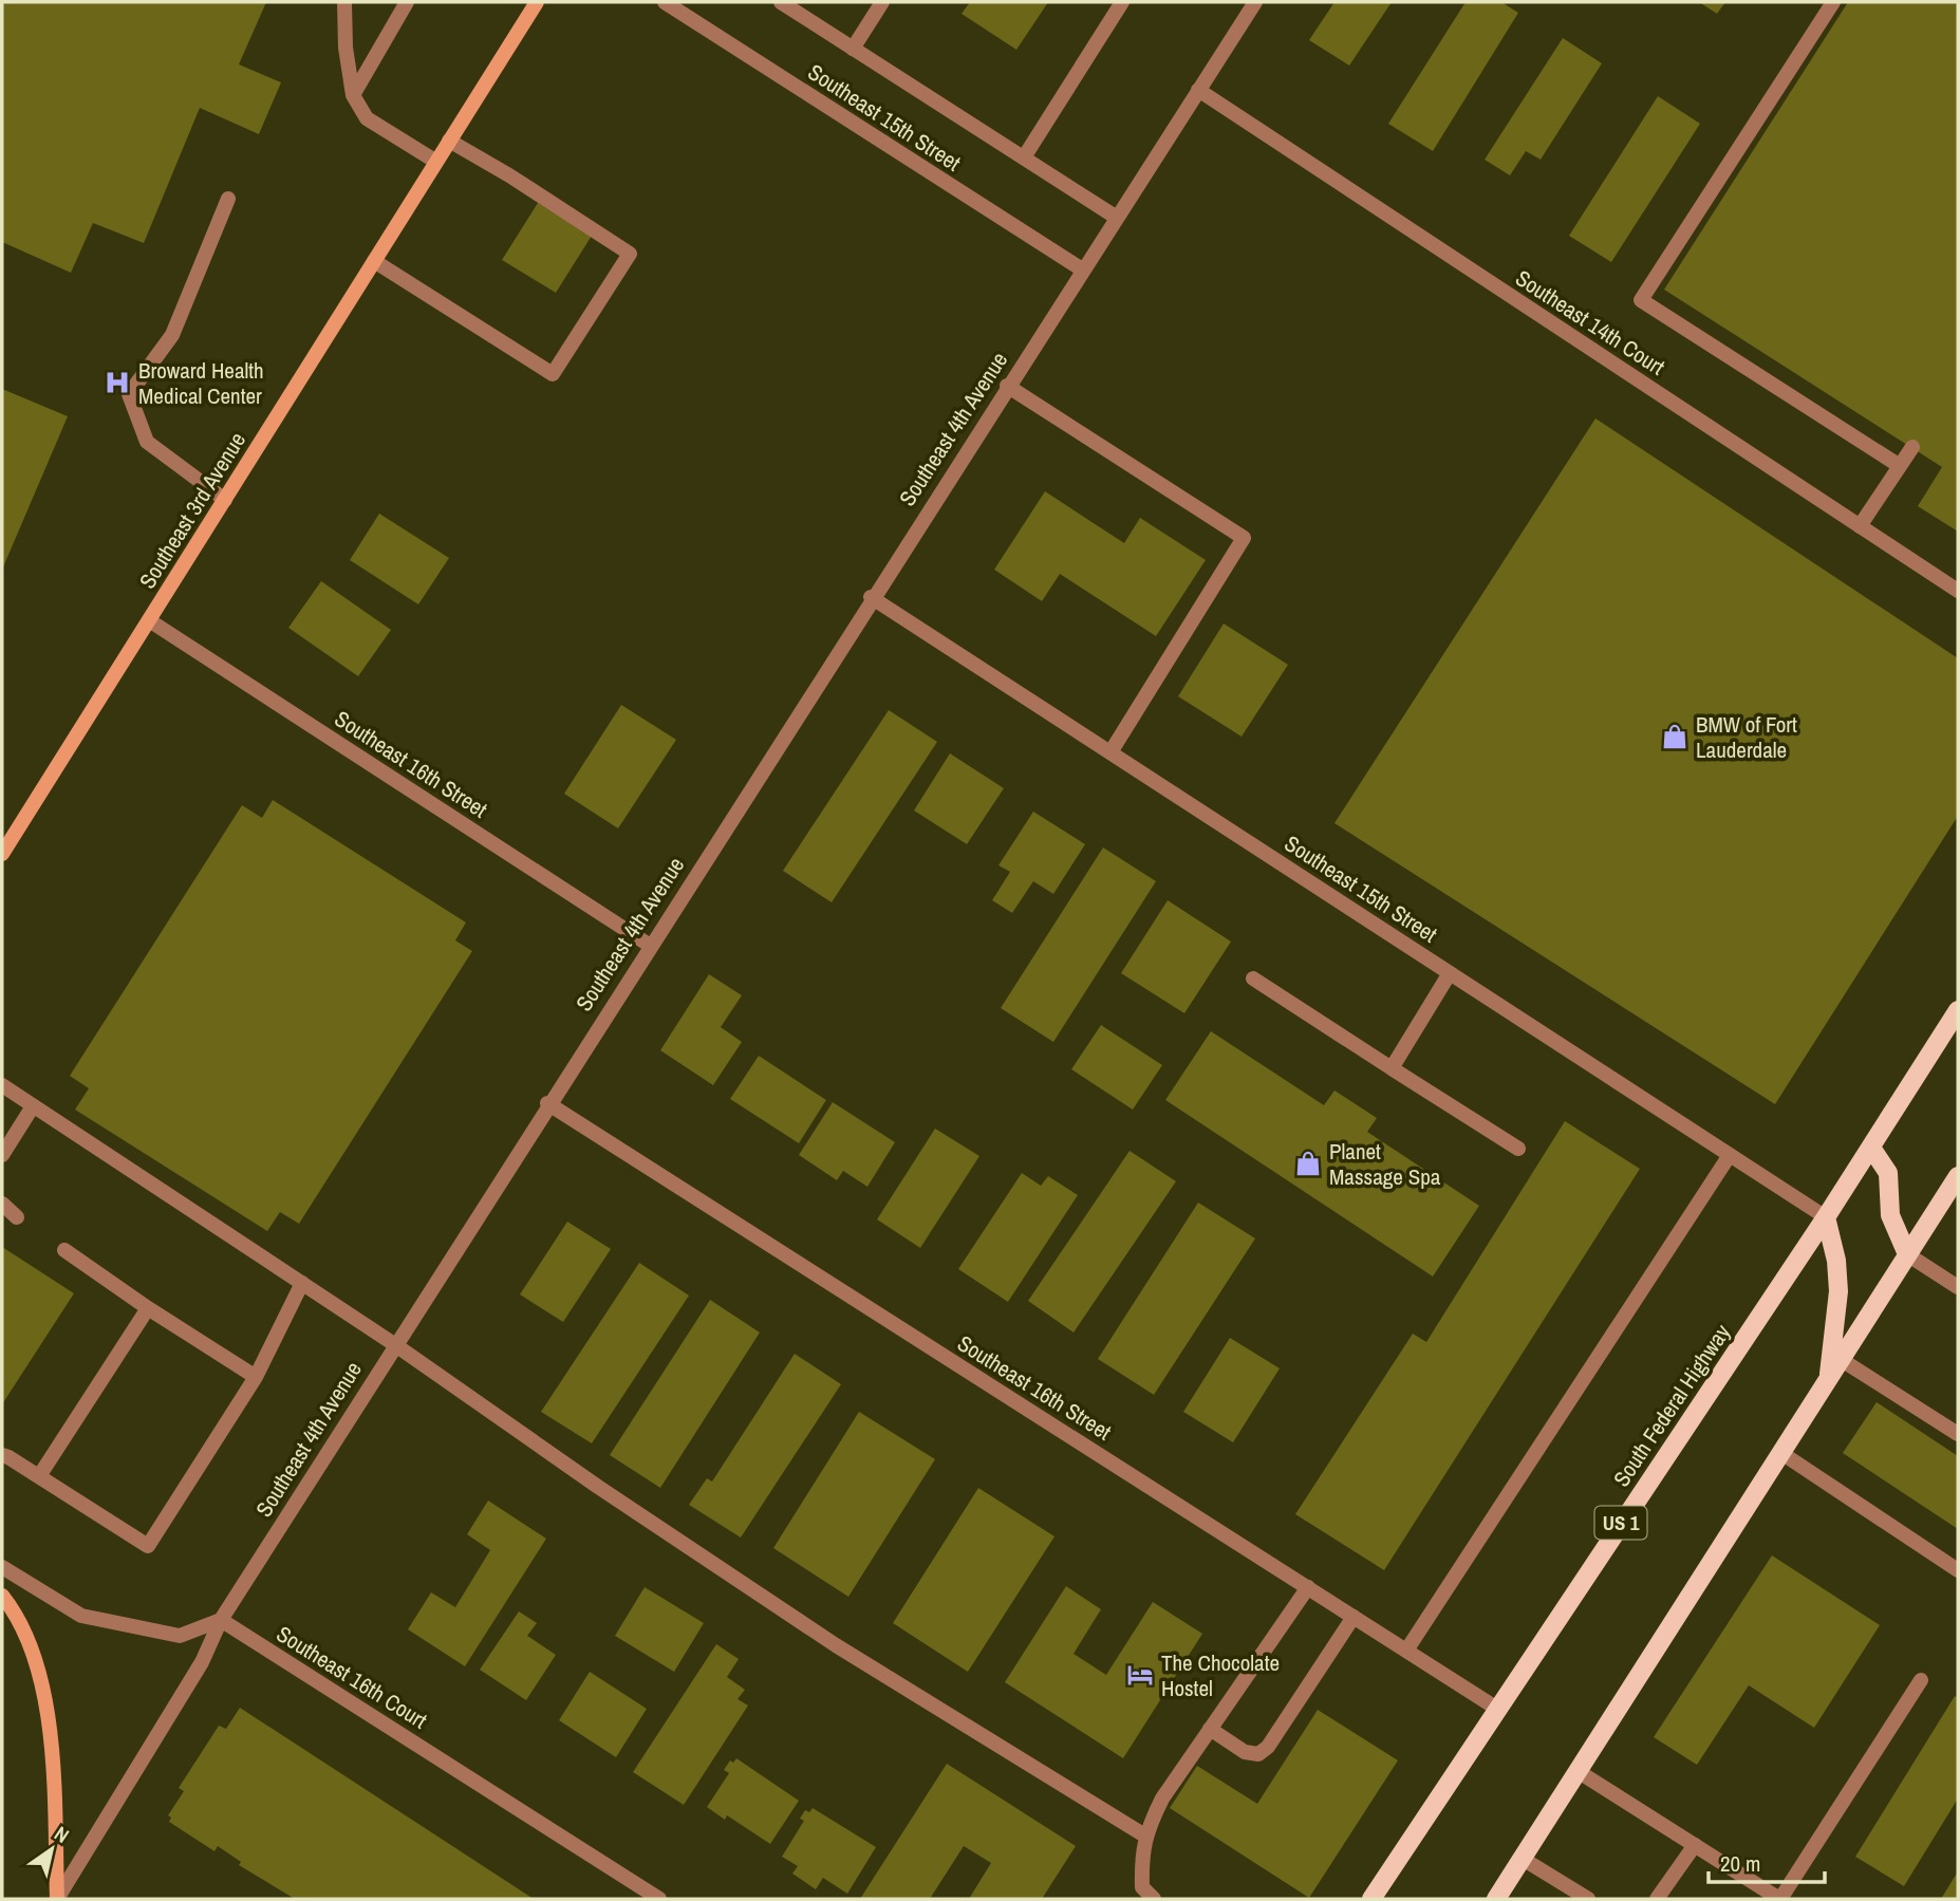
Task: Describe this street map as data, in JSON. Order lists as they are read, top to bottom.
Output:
{
  "streets": {
    "main road": ["Southeast 3rd Avenue", "South Federal Highway", "US 1"],
    "street": [
      "Southeast 15th Street",
      "Southeast 14th Court",
      "Southeast 4th Avenue",
      "Southeast 16th Street",
      "Southeast 16th Court"
    ]
  },
  "crossings": [
    ["Southeast 15th Street", "Southeast 4th Avenue"],
    ["Southeast 15th Street", "South Federal Highway"],
    ["Southeast 14th Court", "Southeast 4th Avenue"],
    ["Southeast 4th Avenue", "Southeast 16th Street"],
    ["Southeast 4th Avenue", "Southeast 16th Court"],
    ["Southeast 3rd Avenue", "Southeast 16th Street"],
    ["Southeast 16th Street", "South Federal Highway"]
  ],
  "places": {
    "hospital": ["Broward Health Medical Center"],
    "shop": ["BMW of Fort Lauderdale", "Planet Massage Spa"],
    "hotel": ["The Chocolate Hostel"]
  },
  "scale_bar": "20 m",
  "north": "top right"
}
